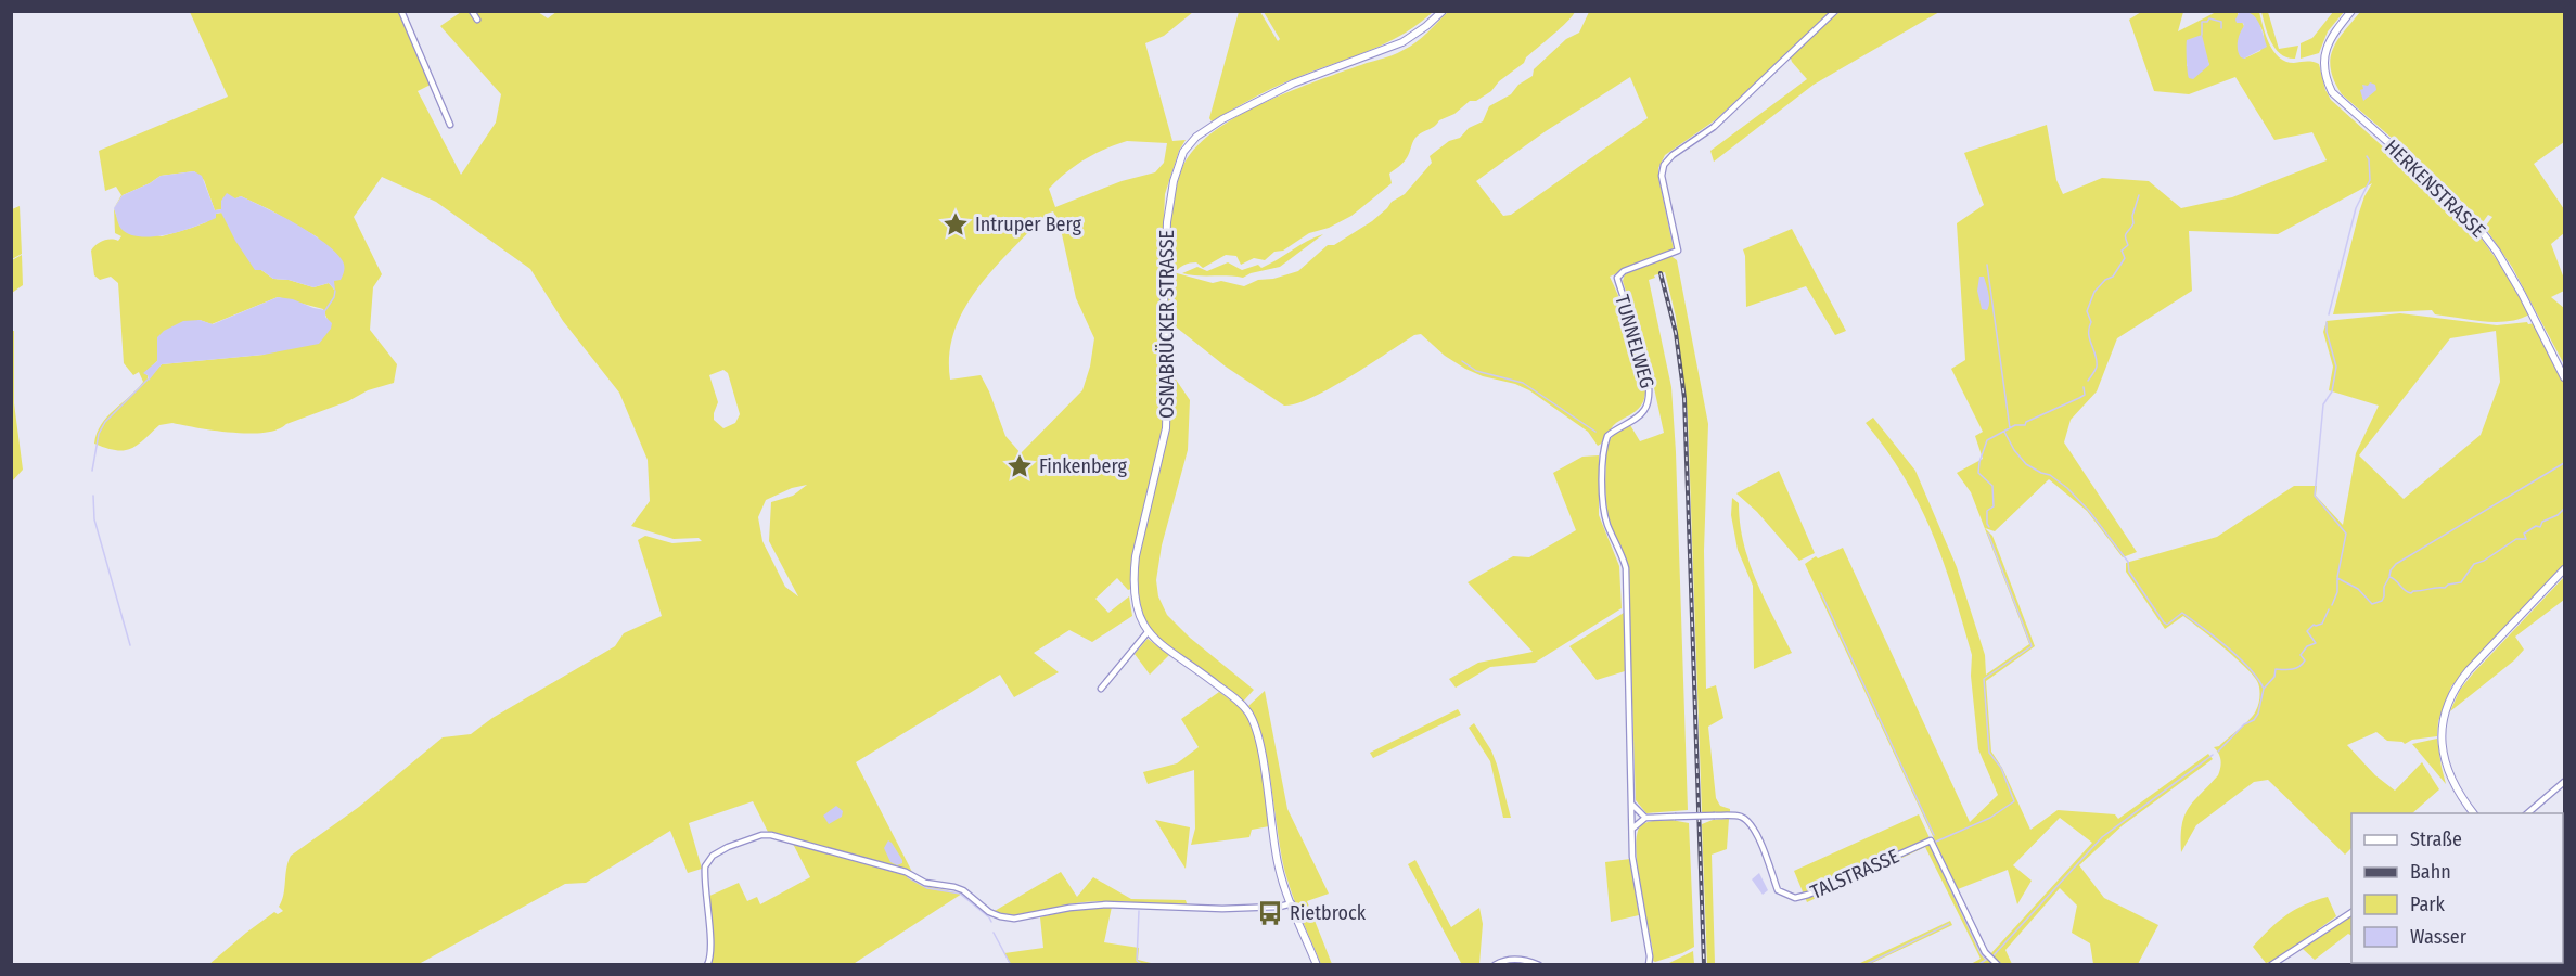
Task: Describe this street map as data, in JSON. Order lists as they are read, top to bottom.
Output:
{
  "streets": {
    "main road": ["HERKENSTRASSE", "OSNABRÜCKER STRASSE"],
    "street": ["TUNNELWEG", "TALSTRASSE"]
  },
  "places": {
    "place": ["Intruper Berg", "Finkenberg"],
    "bus stop": ["Rietbrock"]
  },
  "legend": [
    "Straße",
    "Bahn",
    "Park",
    "Wasser"
  ]
}
